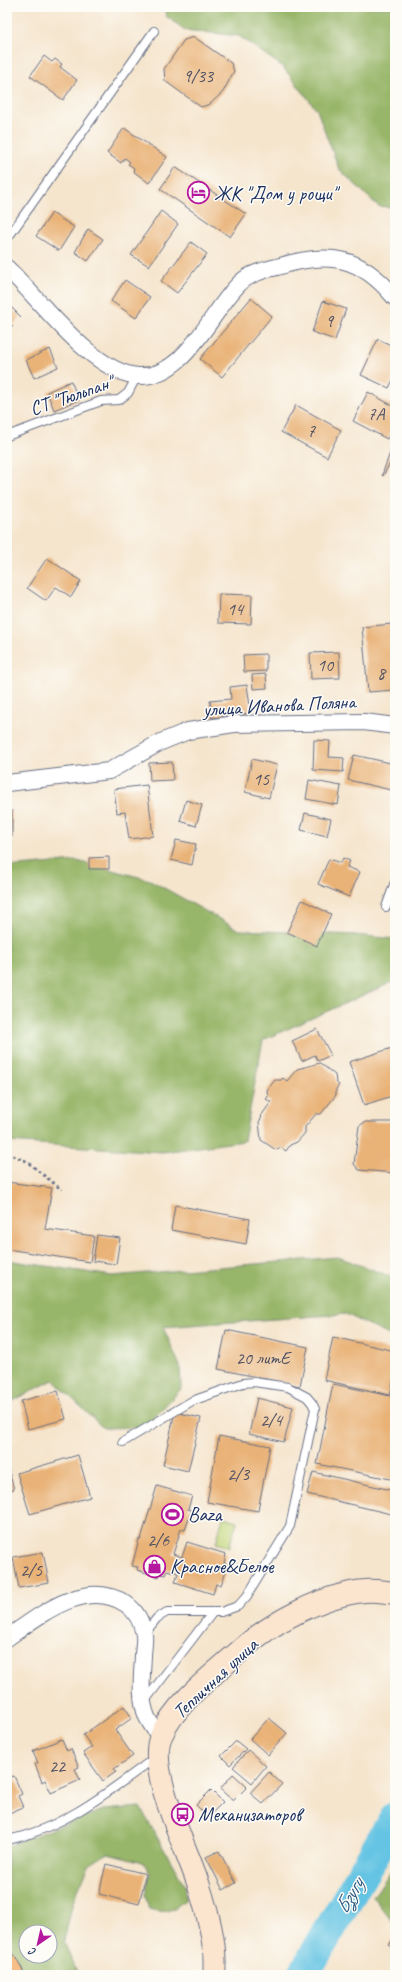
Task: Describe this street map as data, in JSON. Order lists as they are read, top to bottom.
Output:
{
  "streets": {
    "street": ["улица Иванова Поляна", "Тепличная улица"],
    "lane": ["СТ \"Тюльпан\""]
  },
  "water": ["Бзугу"],
  "places": {
    "hotel": ["ЖК \"Дом у рощи\""],
    "sports": ["Baza"],
    "shop": ["Красное&Белое"],
    "bus stop": ["Механизаторов"]
  },
  "house_numbers": [
    "9/33",
    "9",
    "7А",
    "7",
    "14",
    "10",
    "8",
    "15",
    "20 литЕ",
    "2/4",
    "2/3",
    "2/6",
    "2/5",
    "22"
  ],
  "north": "bottom left"
}
